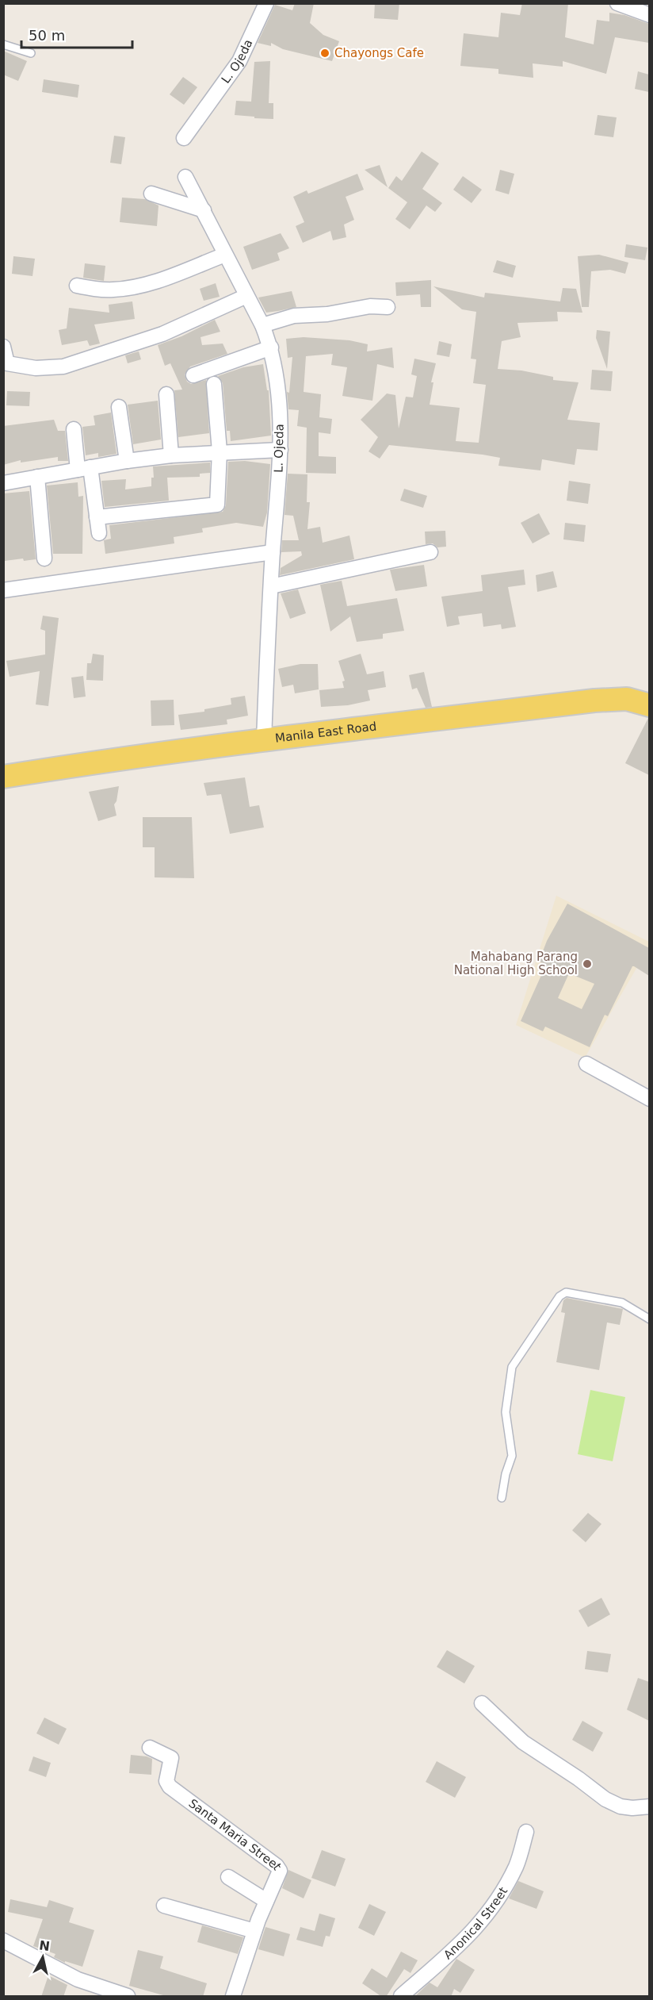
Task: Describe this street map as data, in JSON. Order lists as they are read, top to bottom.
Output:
{
  "streets": {
    "main road": ["Manila East Road"],
    "street": ["L. Ojeda", "Santa Maria Street", "Anonical Street"]
  },
  "crossings": [
    ["L. Ojeda", "Manila East Road"]
  ],
  "places": ["Chayongs Cafe", "Mahabang Parang National High School"],
  "scale_bar": "50 m",
  "north": "top"
}
